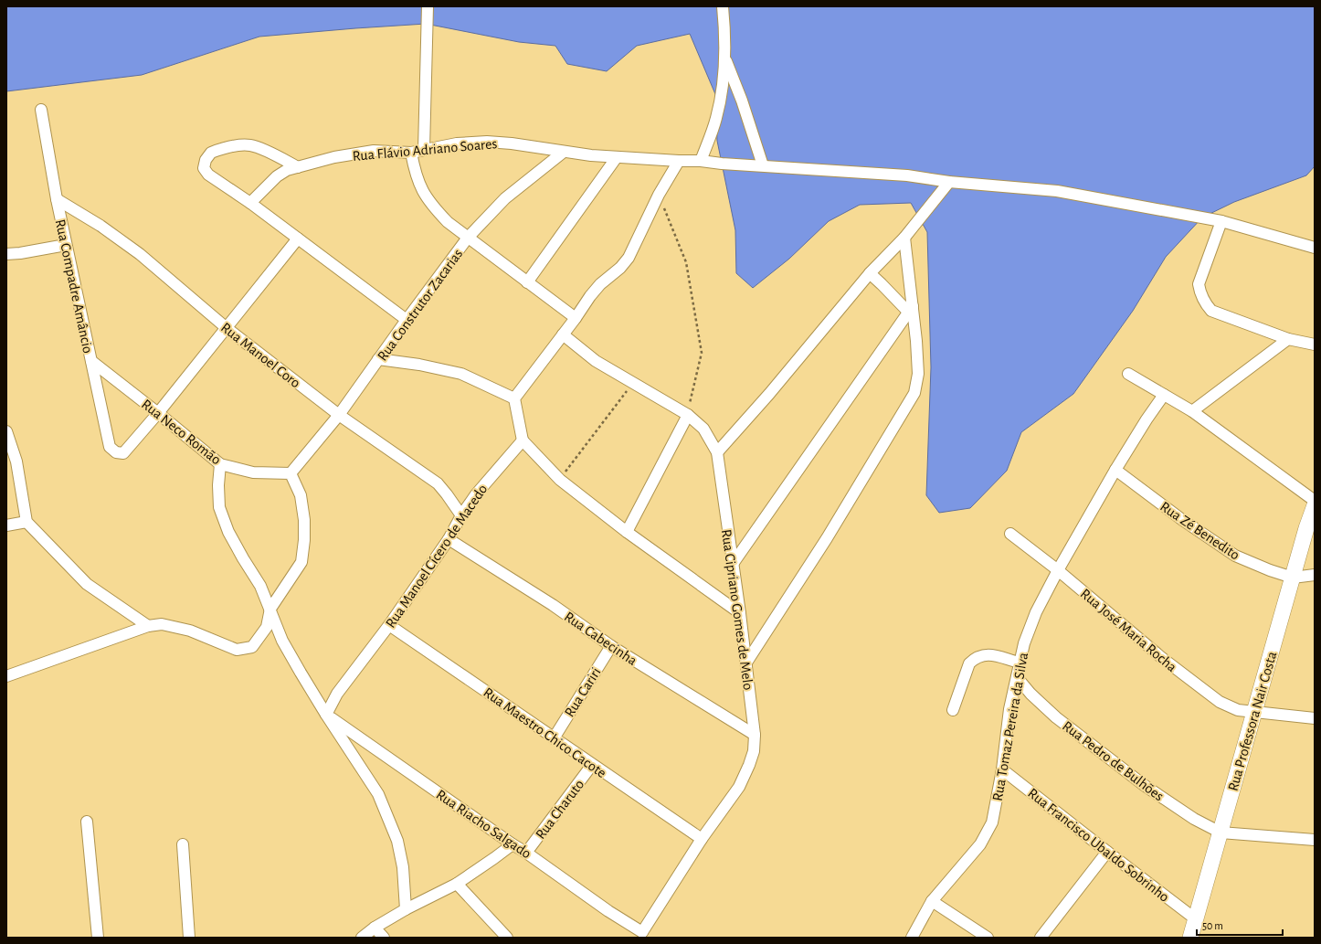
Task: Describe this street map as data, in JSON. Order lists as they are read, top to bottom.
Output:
{
  "streets": {
    "main road": ["Rua Professora Nair Costa"],
    "street": [
      "Rua Flávio Adriano Soares",
      "Rua Compadre Amâncio",
      "Rua Construtor Zacarias",
      "Rua Manoel Coro",
      "Rua Neco Romão",
      "Rua Zé Benedito",
      "Rua Manoel Cícero de Macedo",
      "Rua Cipriano Gomes de Melo",
      "Rua José Maria Rocha",
      "Rua Cabecinha",
      "Rua Cariri",
      "Rua Tomaz Pereira da Silva",
      "Rua Maestro Chico Cacote",
      "Rua Pedro de Bulhões",
      "Rua Charuto",
      "Rua Riacho Salgado",
      "Rua Francisco Ubaldo Sobrinho"
    ]
  },
  "crossings": [
    ["Rua Flávio Adriano Soares", "Rua Construtor Zacarias"],
    ["Rua Compadre Amâncio", "Rua Manoel Coro"],
    ["Rua Compadre Amâncio", "Rua Neco Romão"],
    ["Rua Construtor Zacarias", "Rua Manoel Coro"],
    ["Rua Construtor Zacarias", "Rua Neco Romão"],
    ["Rua Manoel Coro", "Rua Manoel Cícero de Macedo"],
    ["Rua Zé Benedito", "Rua Professora Nair Costa"],
    ["Rua Zé Benedito", "Rua Tomaz Pereira da Silva"],
    ["Rua Manoel Cícero de Macedo", "Rua Cabecinha"],
    ["Rua Manoel Cícero de Macedo", "Rua Maestro Chico Cacote"],
    ["Rua Manoel Cícero de Macedo", "Rua Riacho Salgado"],
    ["Rua Cipriano Gomes de Melo", "Rua Cabecinha"],
    ["Rua Cipriano Gomes de Melo", "Rua Maestro Chico Cacote"],
    ["Rua Cipriano Gomes de Melo", "Rua Riacho Salgado"],
    ["Rua José Maria Rocha", "Rua Professora Nair Costa"],
    ["Rua José Maria Rocha", "Rua Tomaz Pereira da Silva"],
    ["Rua Cabecinha", "Rua Cariri"],
    ["Rua Cariri", "Rua Maestro Chico Cacote"],
    ["Rua Professora Nair Costa", "Rua Pedro de Bulhões"],
    ["Rua Professora Nair Costa", "Rua Francisco Ubaldo Sobrinho"],
    ["Rua Tomaz Pereira da Silva", "Rua Pedro de Bulhões"],
    ["Rua Tomaz Pereira da Silva", "Rua Francisco Ubaldo Sobrinho"],
    ["Rua Maestro Chico Cacote", "Rua Charuto"],
    ["Rua Charuto", "Rua Riacho Salgado"]
  ],
  "scale_bar": "50 m"
}
